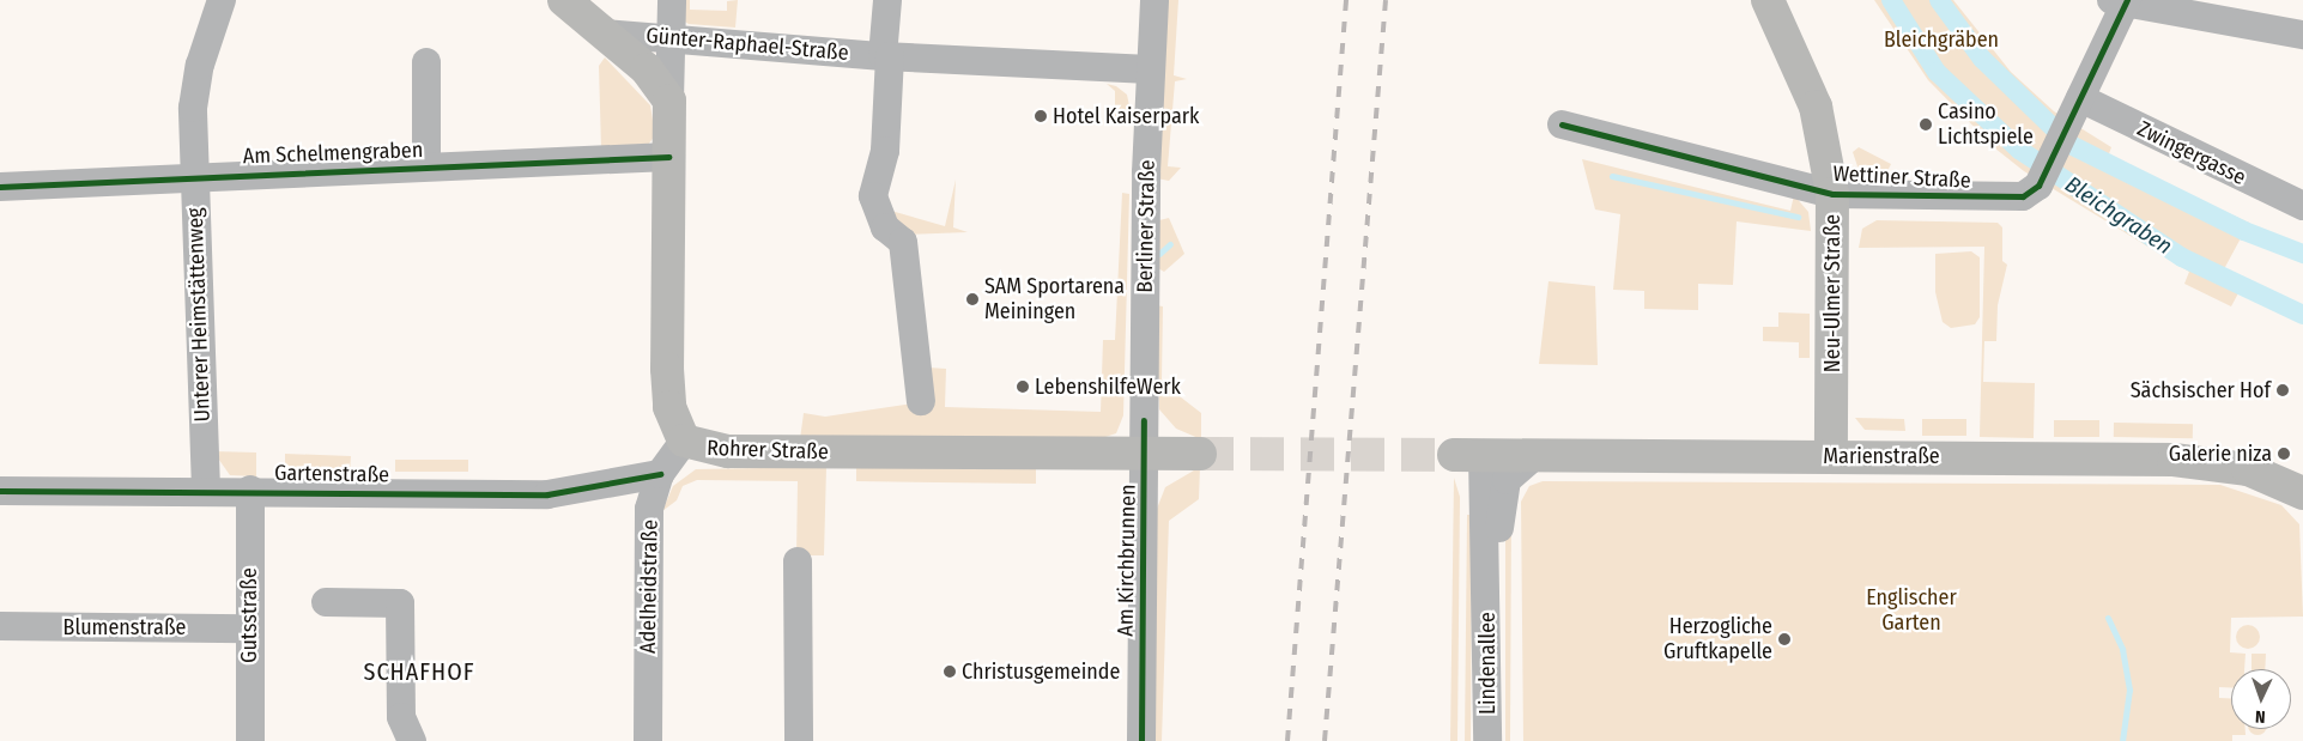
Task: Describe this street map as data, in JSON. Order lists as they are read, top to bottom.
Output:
{
  "streets": {
    "main road": ["Neu-Ulmer Straße", "Rohrer Straße", "Marienstraße"],
    "street": [
      "Günter-Raphael-Straße",
      "Am Schelmengraben",
      "Zwingergasse",
      "Wettiner Straße",
      "Berliner Straße",
      "Unterer Heimstättenweg",
      "Gartenstraße",
      "Am Kirchbrunnen",
      "Adelheidstraße",
      "Gutsstraße",
      "Blumenstraße",
      "Lindenallee"
    ]
  },
  "crossings": [
    ["Günter-Raphael-Straße", "Berliner Straße"],
    ["Am Schelmengraben", "Unterer Heimstättenweg"],
    ["Am Schelmengraben", "Rohrer Straße"],
    ["Zwingergasse", "Wettiner Straße"],
    ["Wettiner Straße", "Neu-Ulmer Straße"],
    ["Berliner Straße", "Rohrer Straße"],
    ["Berliner Straße", "Am Kirchbrunnen"],
    ["Neu-Ulmer Straße", "Marienstraße"],
    ["Unterer Heimstättenweg", "Gartenstraße"],
    ["Rohrer Straße", "Am Kirchbrunnen"],
    ["Rohrer Straße", "Adelheidstraße"],
    ["Marienstraße", "Lindenallee"],
    ["Gartenstraße", "Adelheidstraße"],
    ["Gartenstraße", "Gutsstraße"],
    ["Gutsstraße", "Blumenstraße"]
  ],
  "districts": ["SCHAFHOF"],
  "water": ["Bleichgraben"],
  "parks": ["Bleichgräben", "Englischer Garten"],
  "places": [
    "Hotel Kaiserpark",
    "Casino Lichtspiele",
    "SAM Sportarena Meiningen",
    "LebenshilfeWerk",
    "Sächsischer Hof",
    "Galerie niza",
    "Herzogliche Gruftkapelle",
    "Christusgemeinde"
  ],
  "north": "bottom"
}
